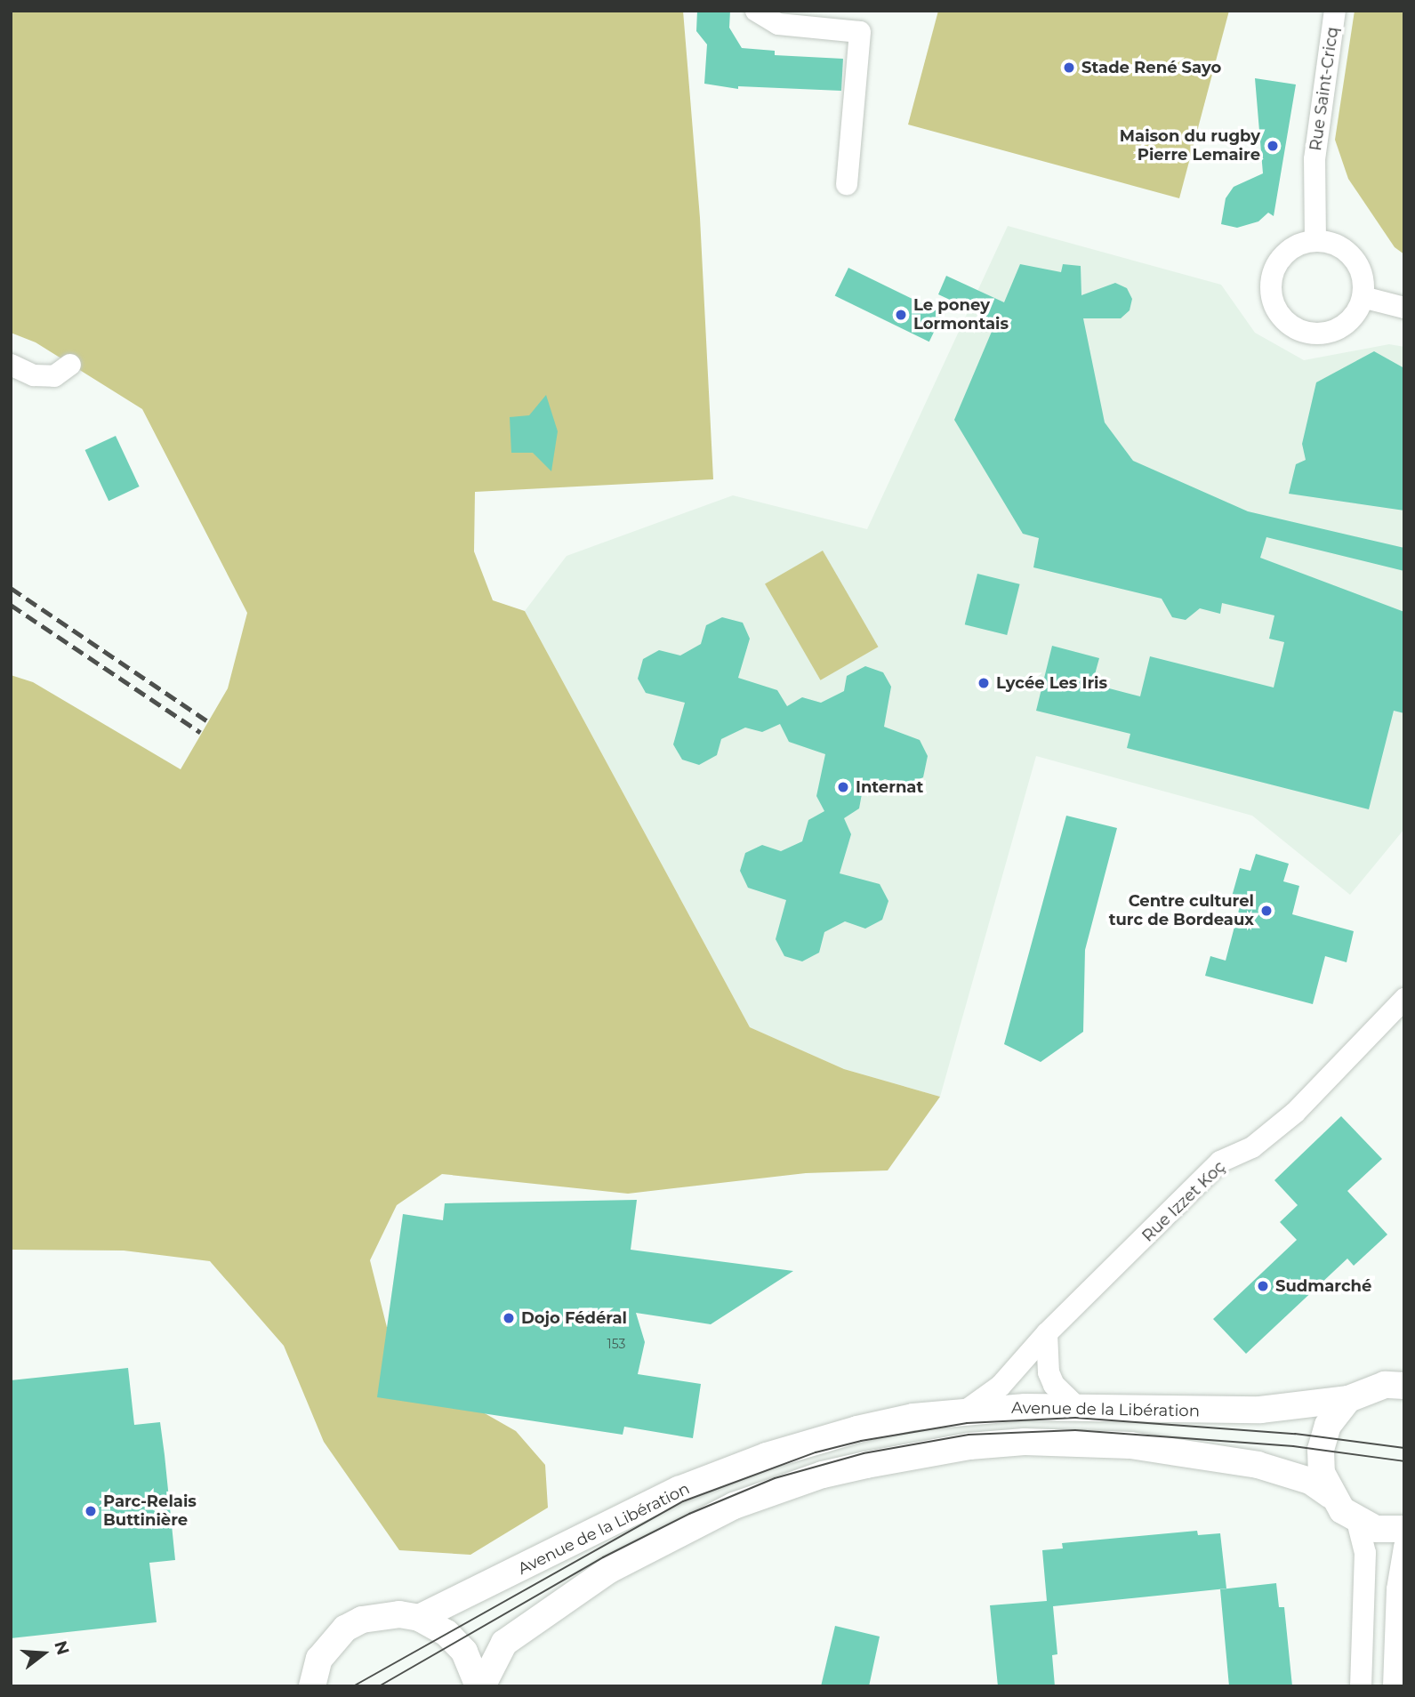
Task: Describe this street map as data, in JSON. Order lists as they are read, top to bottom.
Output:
{
  "streets": {
    "street": ["Rue Saint-Cricq", "Rue Izzet Koç", "Avenue de la Libération"]
  },
  "crossings": [
    ["Rue Izzet Koç", "Avenue de la Libération"]
  ],
  "places": [
    "Stade René Sayo",
    "Maison du rugby Pierre Lemaire",
    "Le poney Lormontais",
    "Lycée Les Iris",
    "Internat",
    "Centre culturel turc de Bordeaux",
    "Sudmarché",
    "Dojo Fédéral",
    "Parc-Relais Buttinière"
  ],
  "house_numbers": ["153"],
  "north": "right"
}
